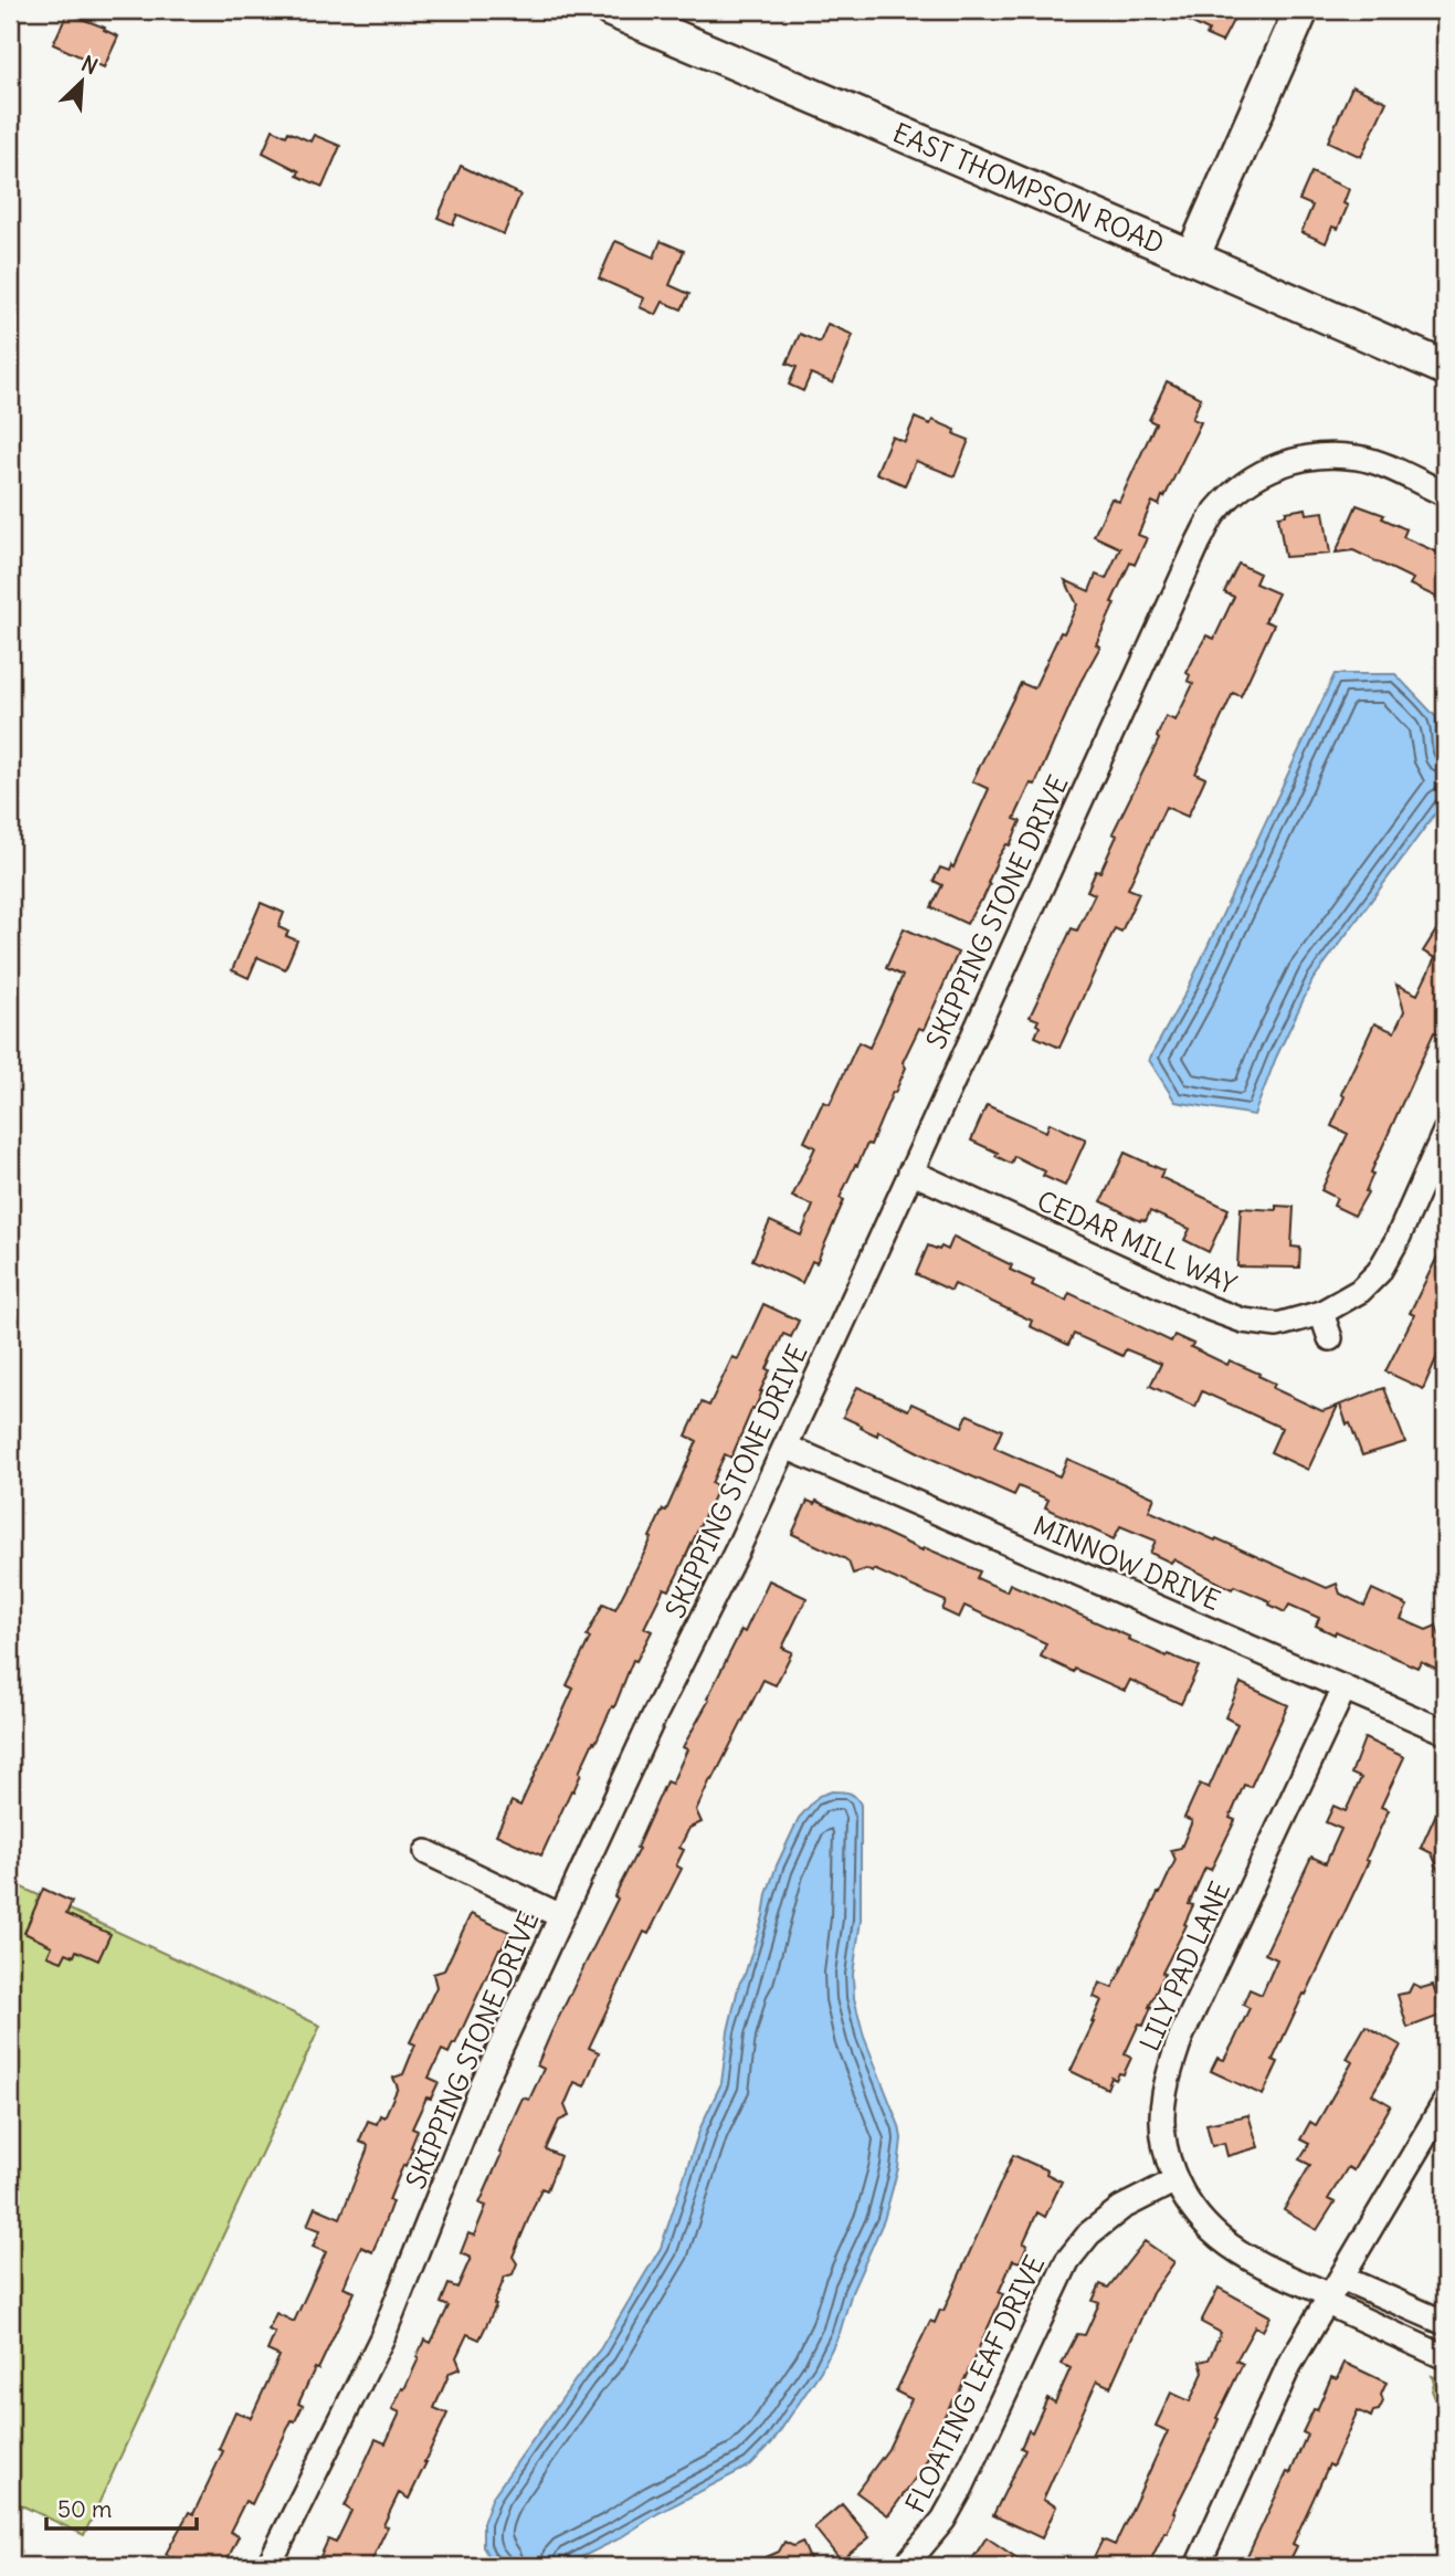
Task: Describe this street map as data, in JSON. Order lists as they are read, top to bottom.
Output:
{
  "streets": {
    "main road": ["EAST THOMPSON ROAD"],
    "street": [
      "SKIPPING STONE DRIVE",
      "CEDAR MILL WAY",
      "MINNOW DRIVE",
      "LILY PAD LANE",
      "FLOATING LEAF DRIVE"
    ]
  },
  "crossings": [
    ["SKIPPING STONE DRIVE", "CEDAR MILL WAY"],
    ["SKIPPING STONE DRIVE", "MINNOW DRIVE"],
    ["MINNOW DRIVE", "LILY PAD LANE"],
    ["LILY PAD LANE", "FLOATING LEAF DRIVE"]
  ],
  "scale_bar": "50 m",
  "north": "top right"
}
